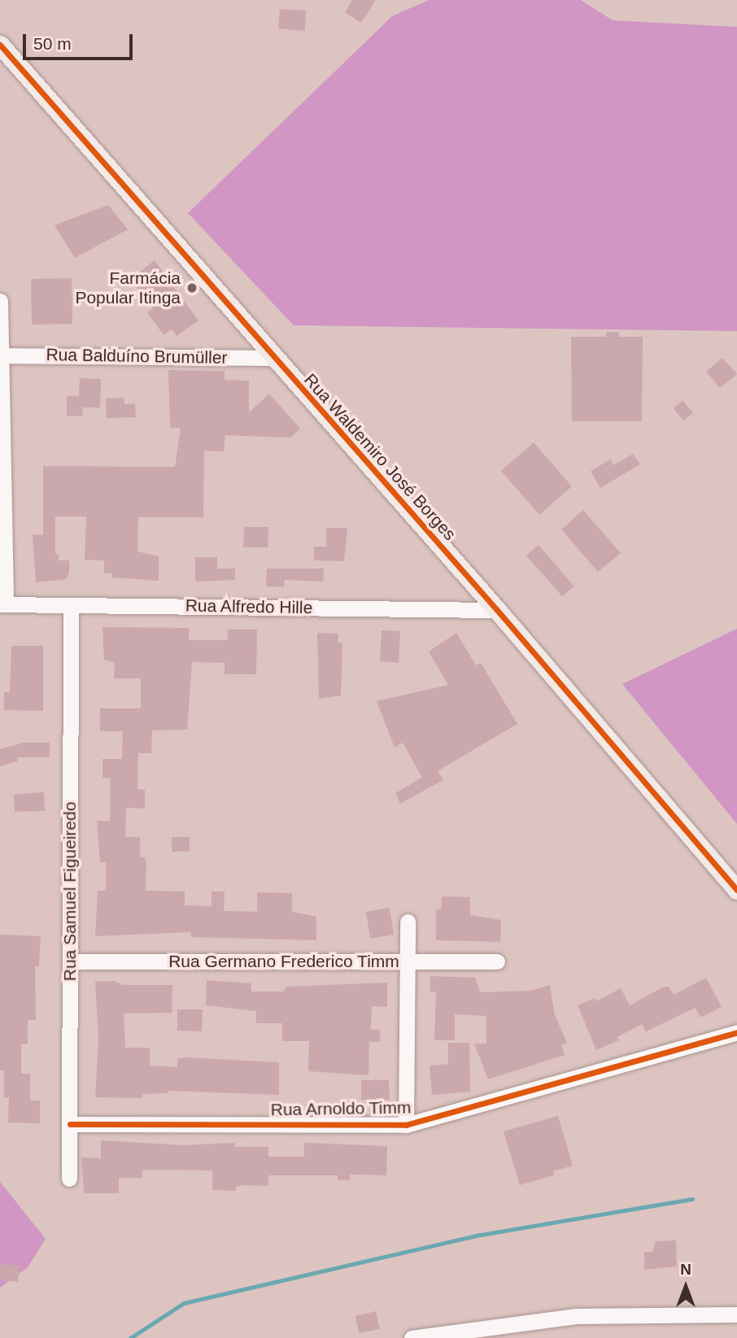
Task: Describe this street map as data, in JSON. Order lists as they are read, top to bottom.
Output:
{
  "streets": {
    "main road": ["Rua Waldemiro José Borges"],
    "street": [
      "Rua Balduíno Brumüller",
      "Rua Alfredo Hille",
      "Rua Samuel Figueiredo",
      "Rua Germano Frederico Timm",
      "Rua Arnoldo Timm"
    ]
  },
  "crossings": [
    ["Rua Balduíno Brumüller", "Rua Waldemiro José Borges"],
    ["Rua Waldemiro José Borges", "Rua Alfredo Hille"],
    ["Rua Alfredo Hille", "Rua Samuel Figueiredo"],
    ["Rua Samuel Figueiredo", "Rua Germano Frederico Timm"],
    ["Rua Samuel Figueiredo", "Rua Arnoldo Timm"]
  ],
  "places": ["Farmácia Popular Itinga"],
  "scale_bar": "50 m",
  "north": "top"
}
